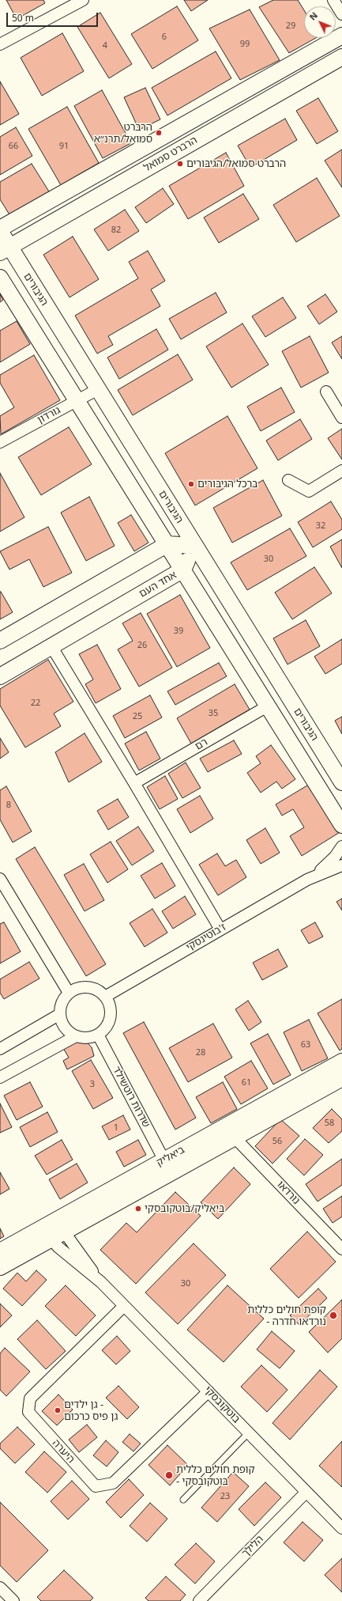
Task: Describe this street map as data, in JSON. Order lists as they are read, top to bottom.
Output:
{
  "streets": {
    "street": [
      "הרברט סמואל",
      "הגיבורים",
      "גורדון",
      "אחד העם",
      "רם",
      "ז'בוטינסקי",
      "שדרות רוטשילד",
      "ביאליק",
      "נורדאו",
      "בוטקובסקי",
      "היערה",
      "הלילך"
    ]
  },
  "crossings": [
    ["הרברט סמואל", "הגיבורים"],
    ["הגיבורים", "גורדון"],
    ["הגיבורים", "אחד העם"],
    ["ז'בוטינסקי", "שדרות רוטשילד"],
    ["שדרות רוטשילד", "ביאליק"],
    ["ביאליק", "נורדאו"],
    ["ביאליק", "בוטקובסקי"],
    ["בוטקובסקי", "היערה"],
    ["בוטקובסקי", "הלילך"]
  ],
  "places": [
    "הרברט סמואל/תרנ״א",
    "הרברט סמואל/הגיבורים",
    "ברכל הגיבורים",
    "ביאליק/בוטקובסקי",
    "קופת חולים כללית - נורדאו חדרה",
    "גן ילדים - גן פיס כרכום",
    "קופת חולים כללית - בוטקובסקי"
  ],
  "house_numbers": [
    "29",
    "6",
    "99",
    "4",
    "66",
    "91",
    "82",
    "32",
    "30",
    "39",
    "26",
    "22",
    "35",
    "25",
    "8",
    "63",
    "28",
    "61",
    "3",
    "58",
    "1",
    "56",
    "30",
    "23"
  ],
  "scale_bar": "50 m",
  "north": "top left"
}
